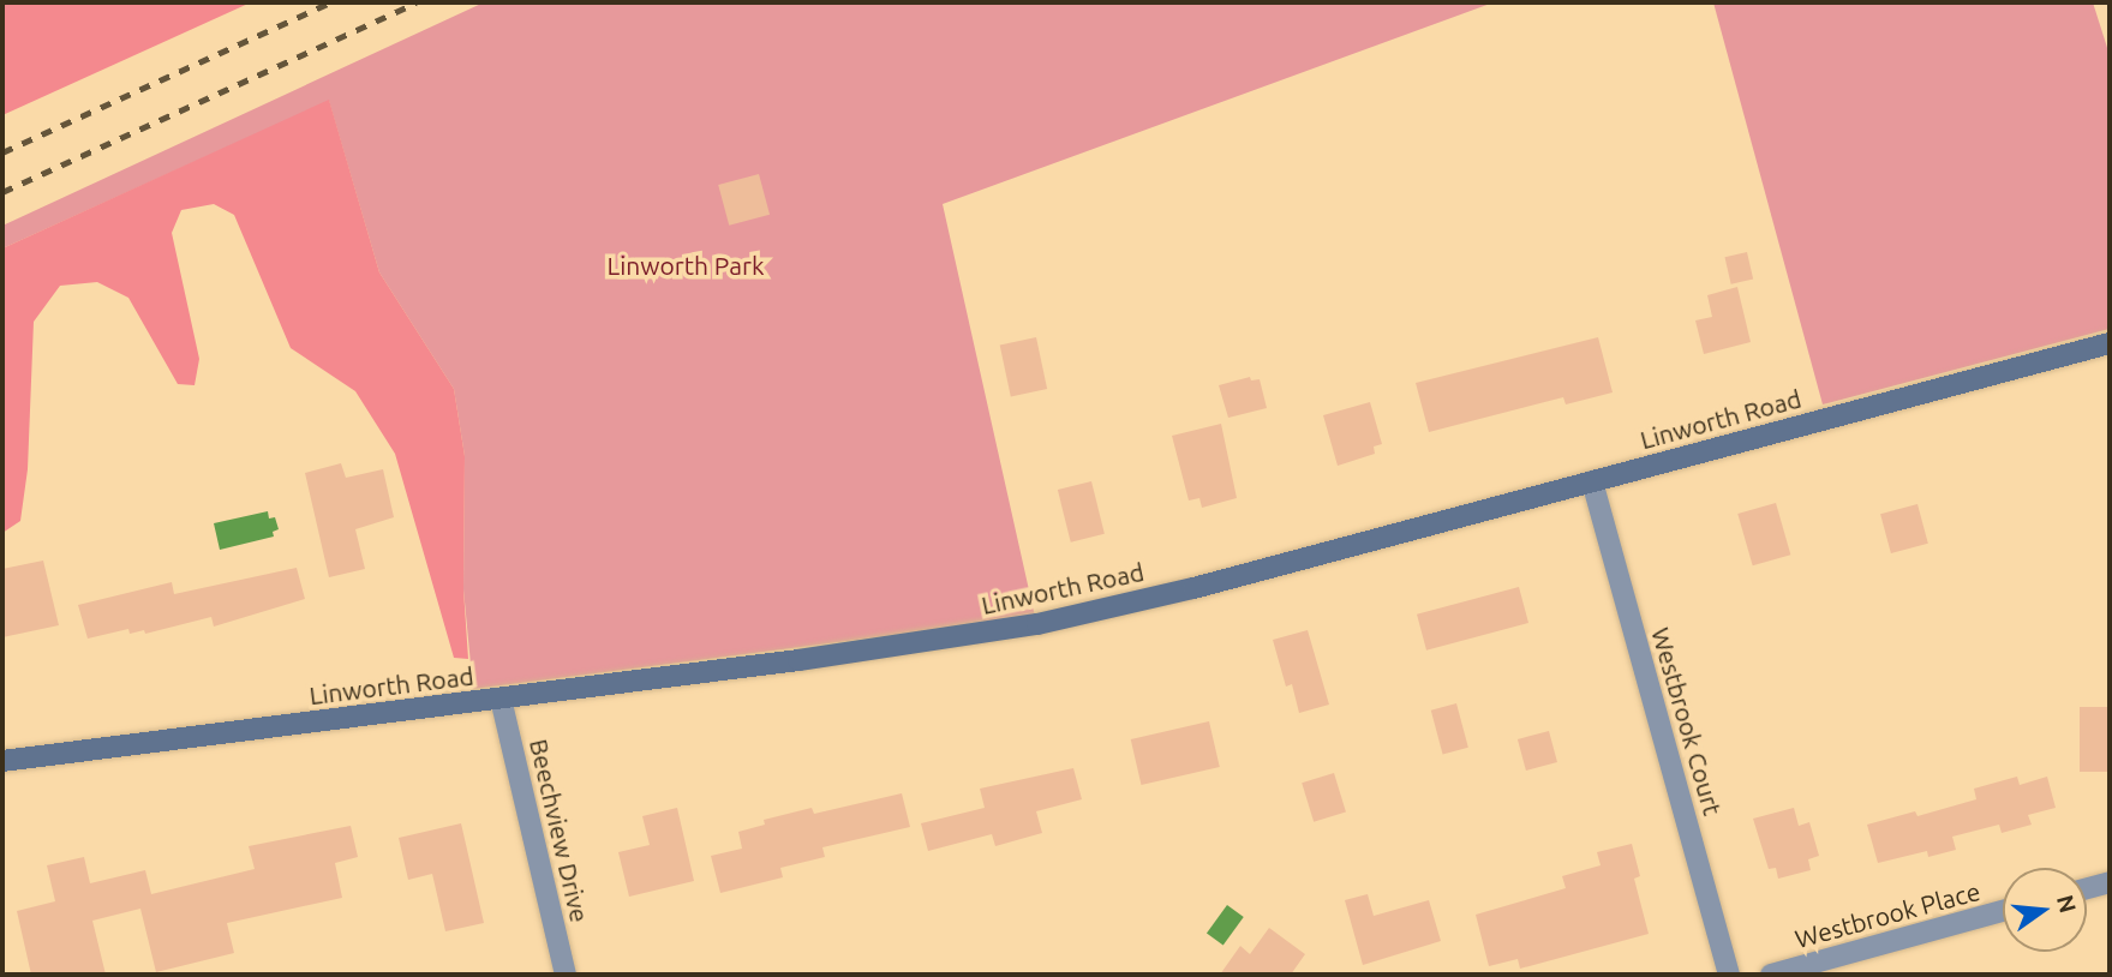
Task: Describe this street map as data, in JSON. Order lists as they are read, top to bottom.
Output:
{
  "streets": {
    "main road": ["Linworth Road"],
    "street": ["Westbrook Court", "Beechview Drive", "Westbrook Place"]
  },
  "crossings": [
    ["Linworth Road", "Westbrook Court"],
    ["Linworth Road", "Beechview Drive"]
  ],
  "parks": ["Linworth Park"],
  "north": "right"
}
